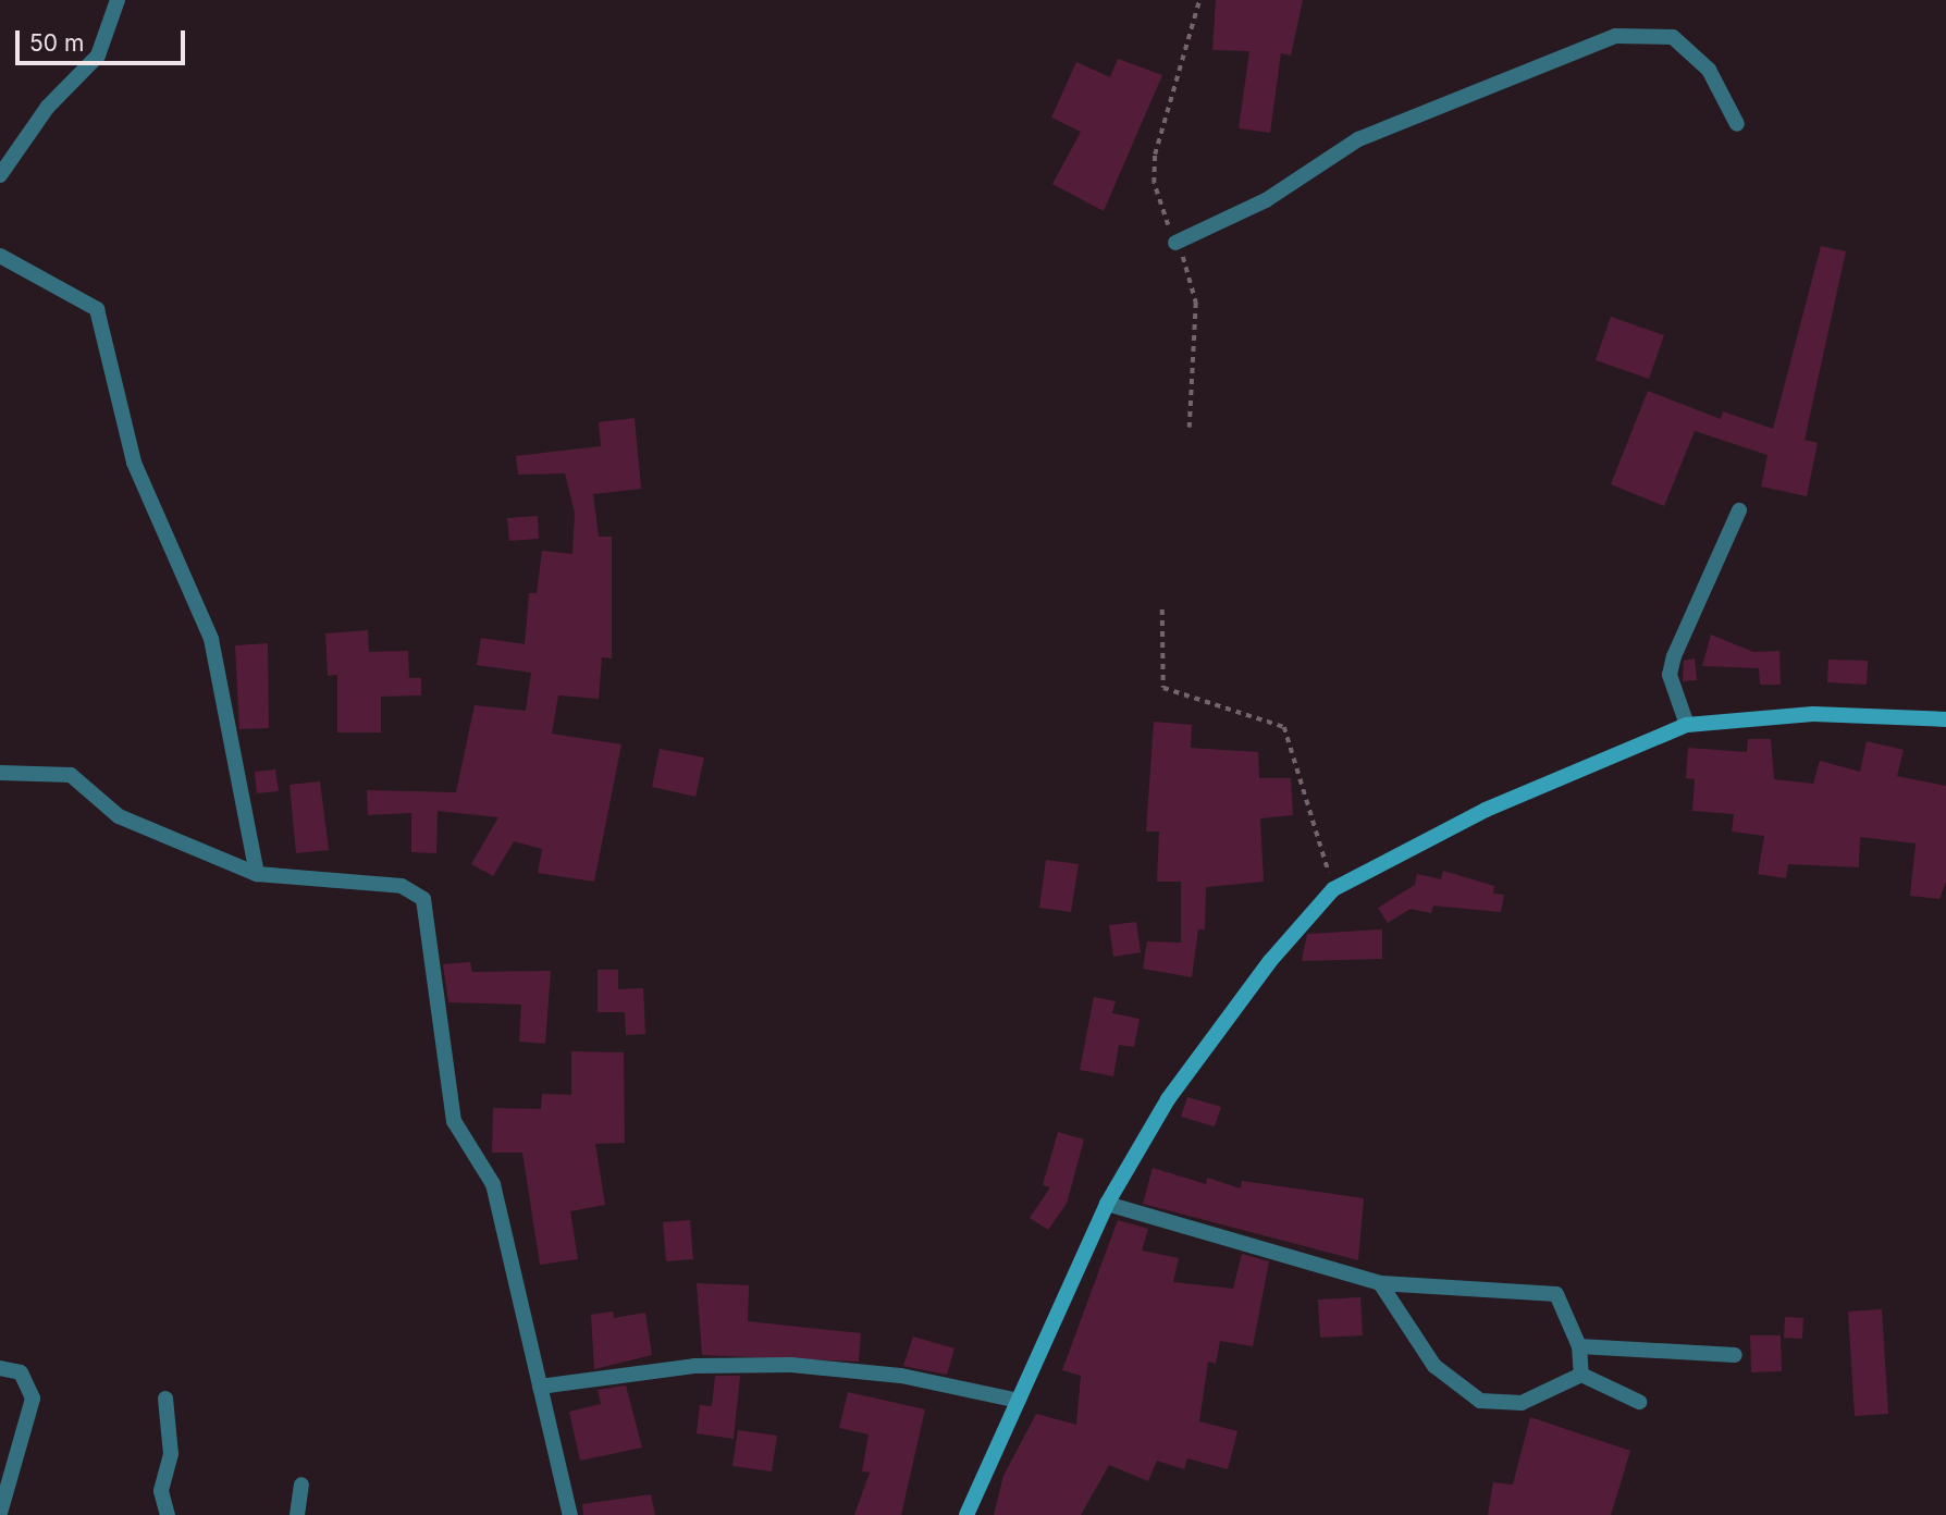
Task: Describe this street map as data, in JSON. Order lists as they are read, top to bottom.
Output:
{
  "scale_bar": "50 m"
}
